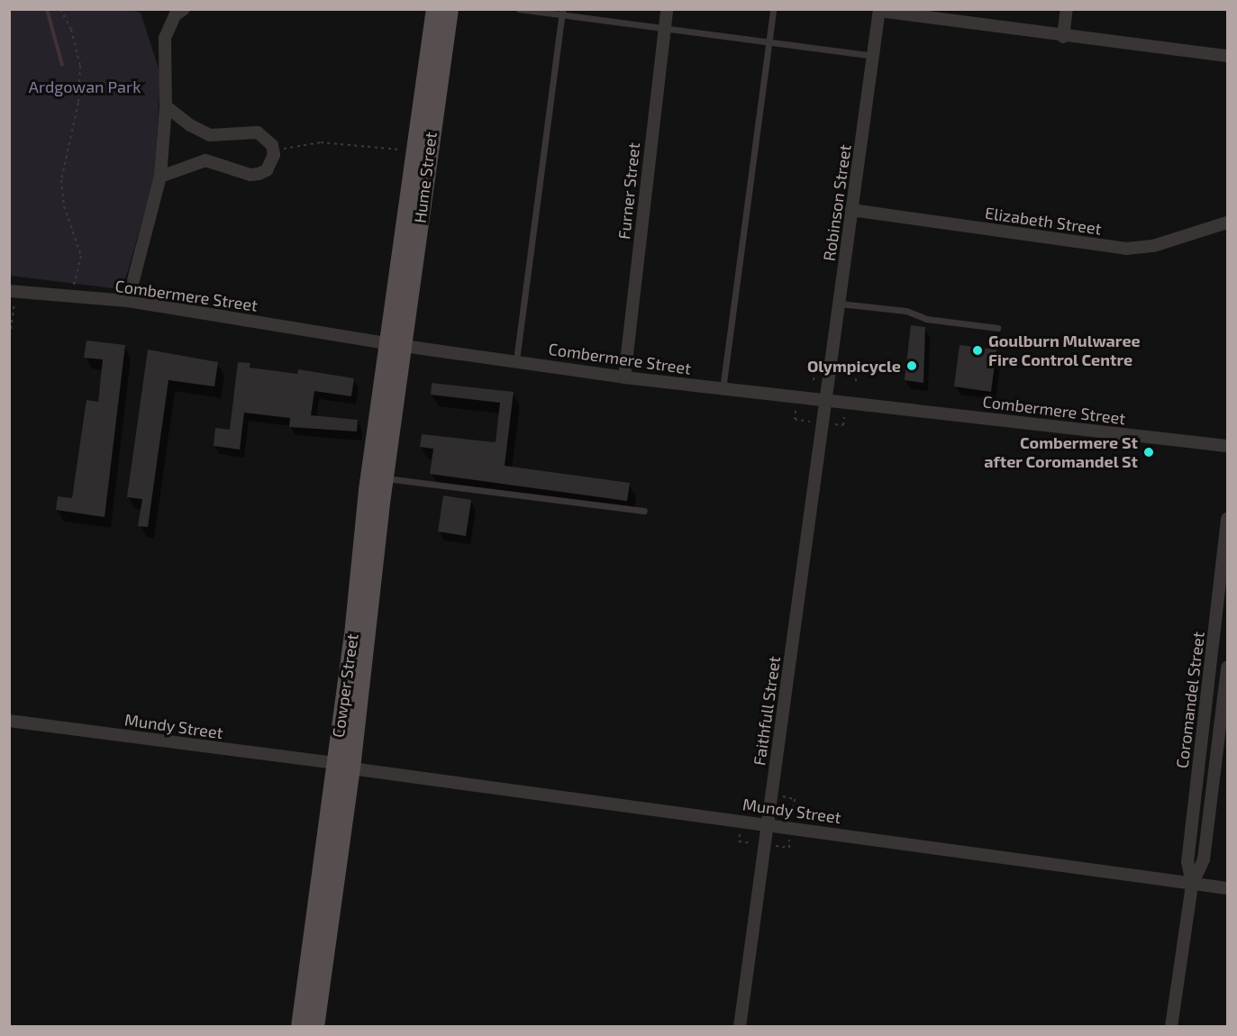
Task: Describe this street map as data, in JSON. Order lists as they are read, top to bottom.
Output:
{
  "streets": {
    "main road": ["Hume Street", "Cowper Street"],
    "street": [
      "Furner Street",
      "Robinson Street",
      "Elizabeth Street",
      "Combermere Street",
      "Coromandel Street",
      "Faithfull Street",
      "Mundy Street"
    ]
  },
  "crossings": [
    ["Hume Street", "Combermere Street"],
    ["Hume Street", "Cowper Street"],
    ["Furner Street", "Combermere Street"],
    ["Robinson Street", "Elizabeth Street"],
    ["Robinson Street", "Combermere Street"],
    ["Robinson Street", "Faithfull Street"],
    ["Combermere Street", "Cowper Street"],
    ["Combermere Street", "Faithfull Street"],
    ["Cowper Street", "Mundy Street"],
    ["Coromandel Street", "Mundy Street"],
    ["Faithfull Street", "Mundy Street"]
  ],
  "parks": ["Ardgowan Park"],
  "places": ["Goulburn Mulwaree Fire Control Centre", "Olympicycle", "Combermere St after Coromandel St"]
}
